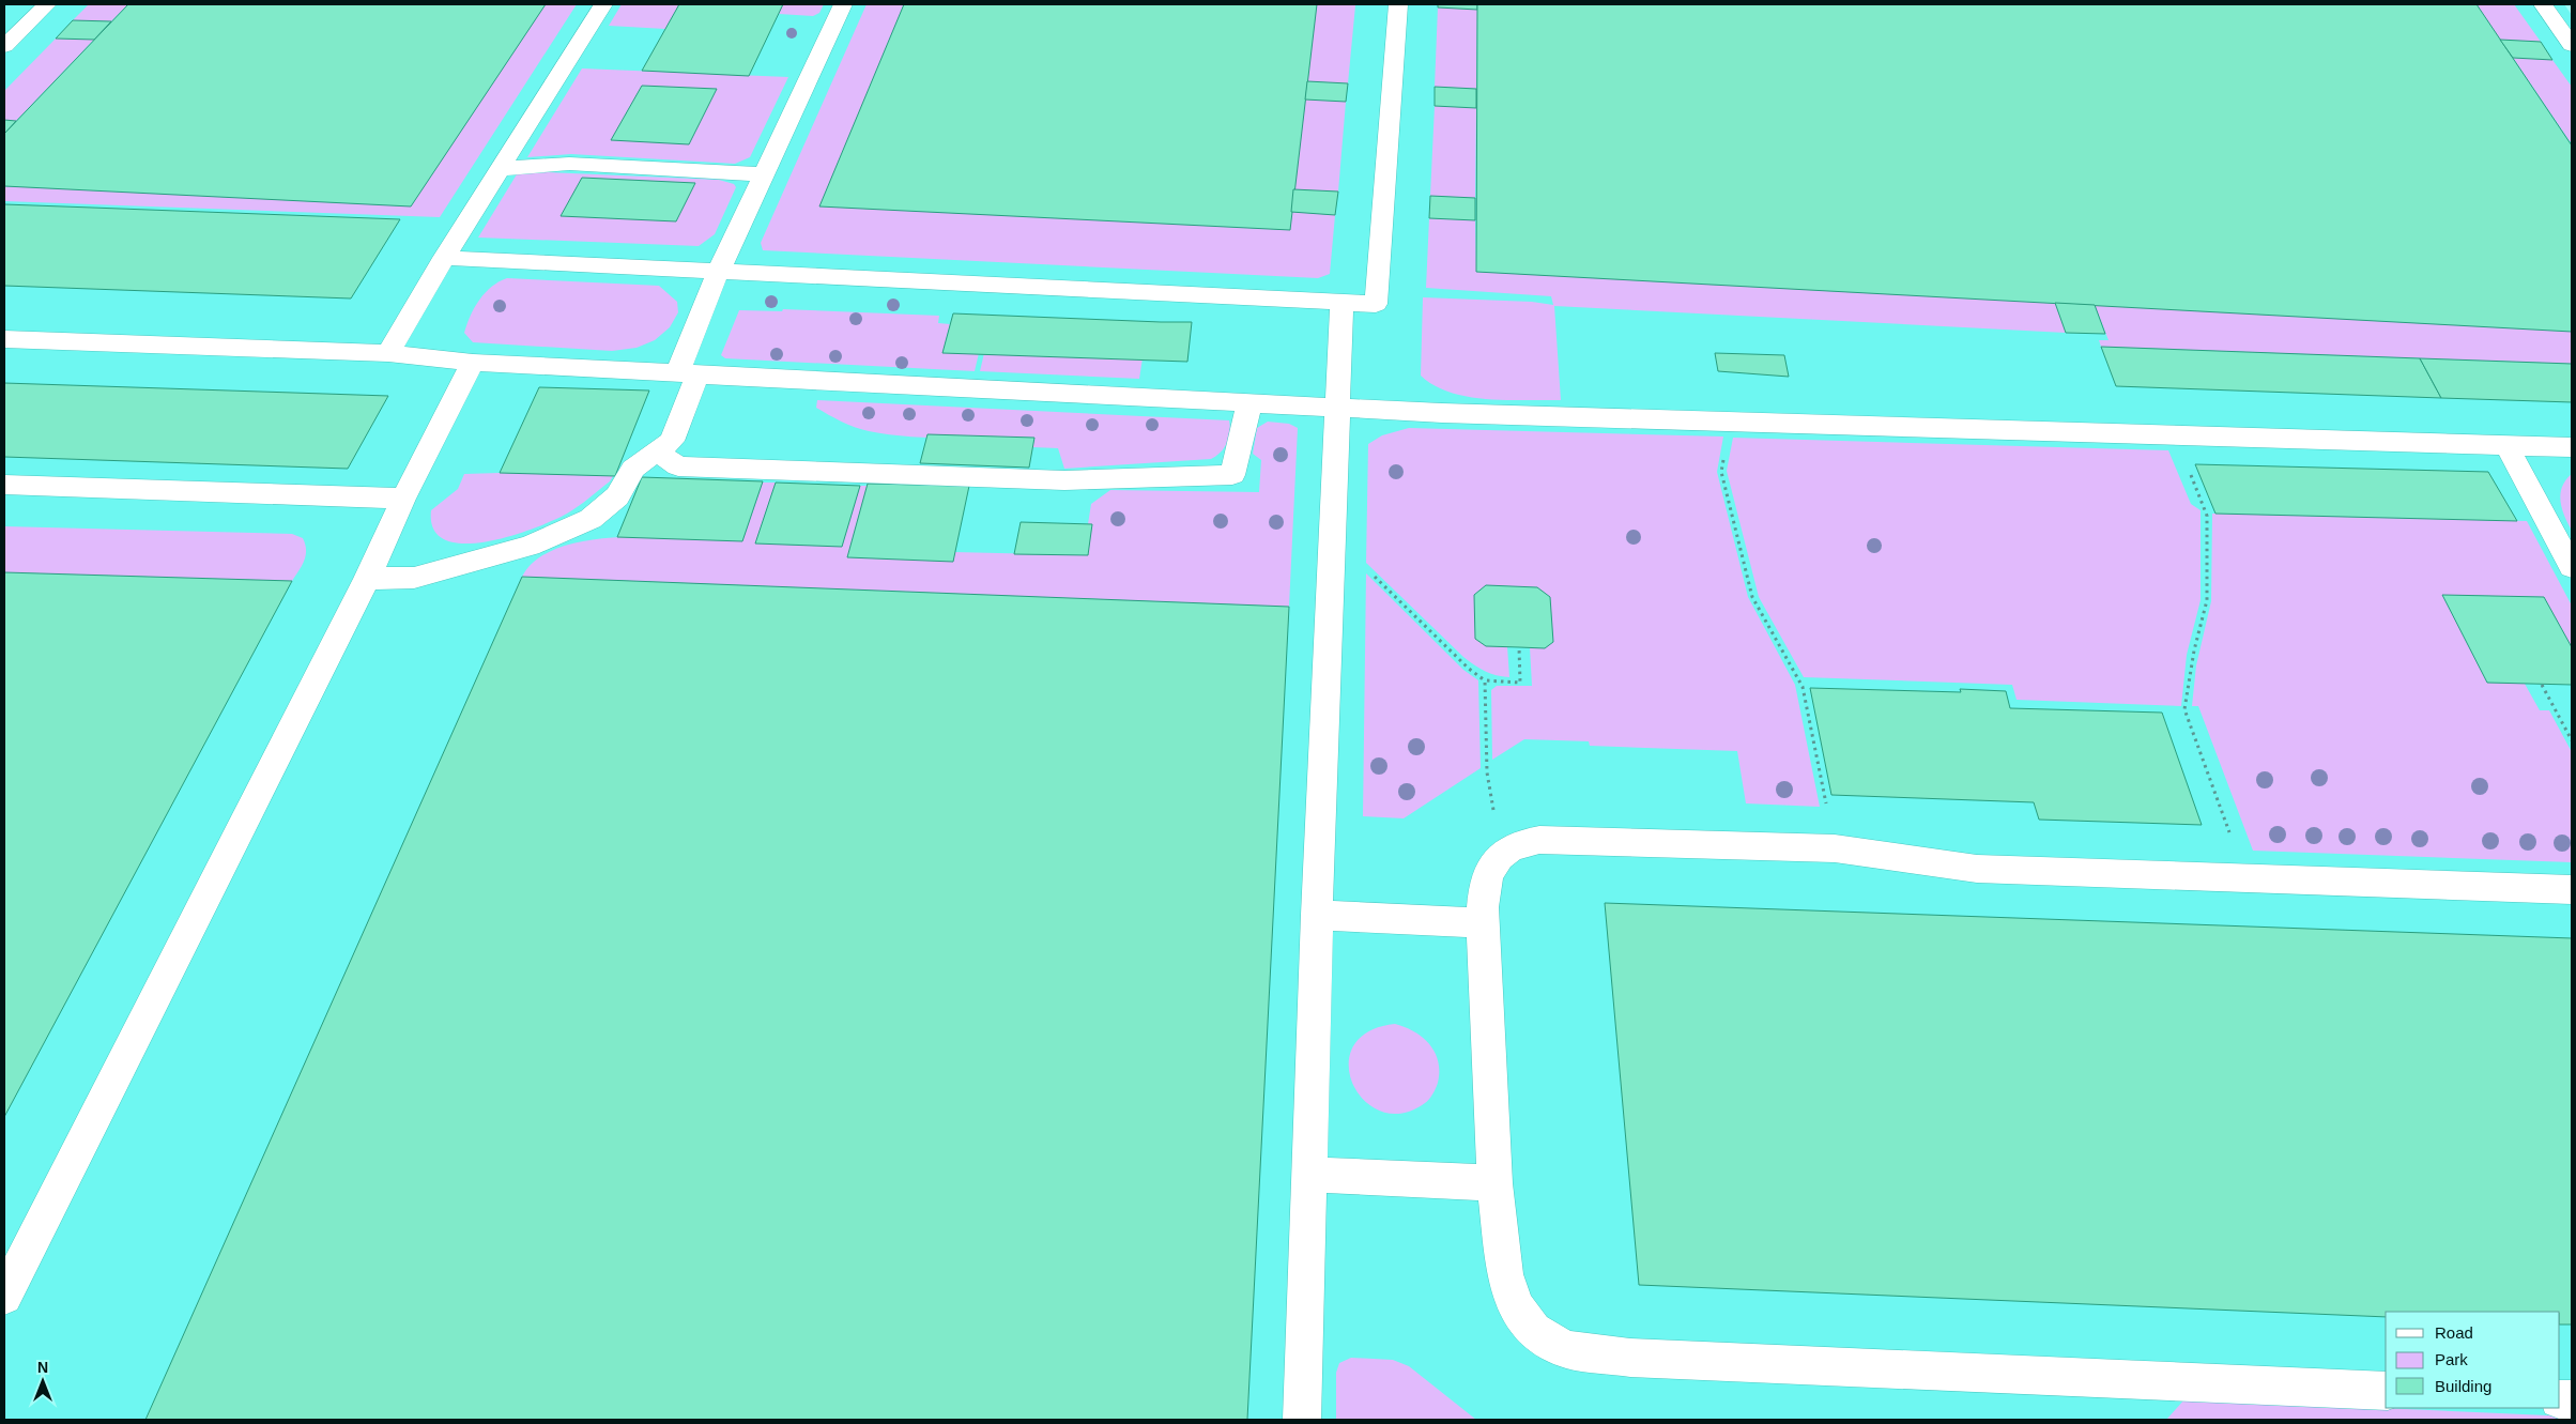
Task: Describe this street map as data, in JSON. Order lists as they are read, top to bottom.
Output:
{
  "legend": ["Road", "Park", "Building"],
  "north": "top"
}
